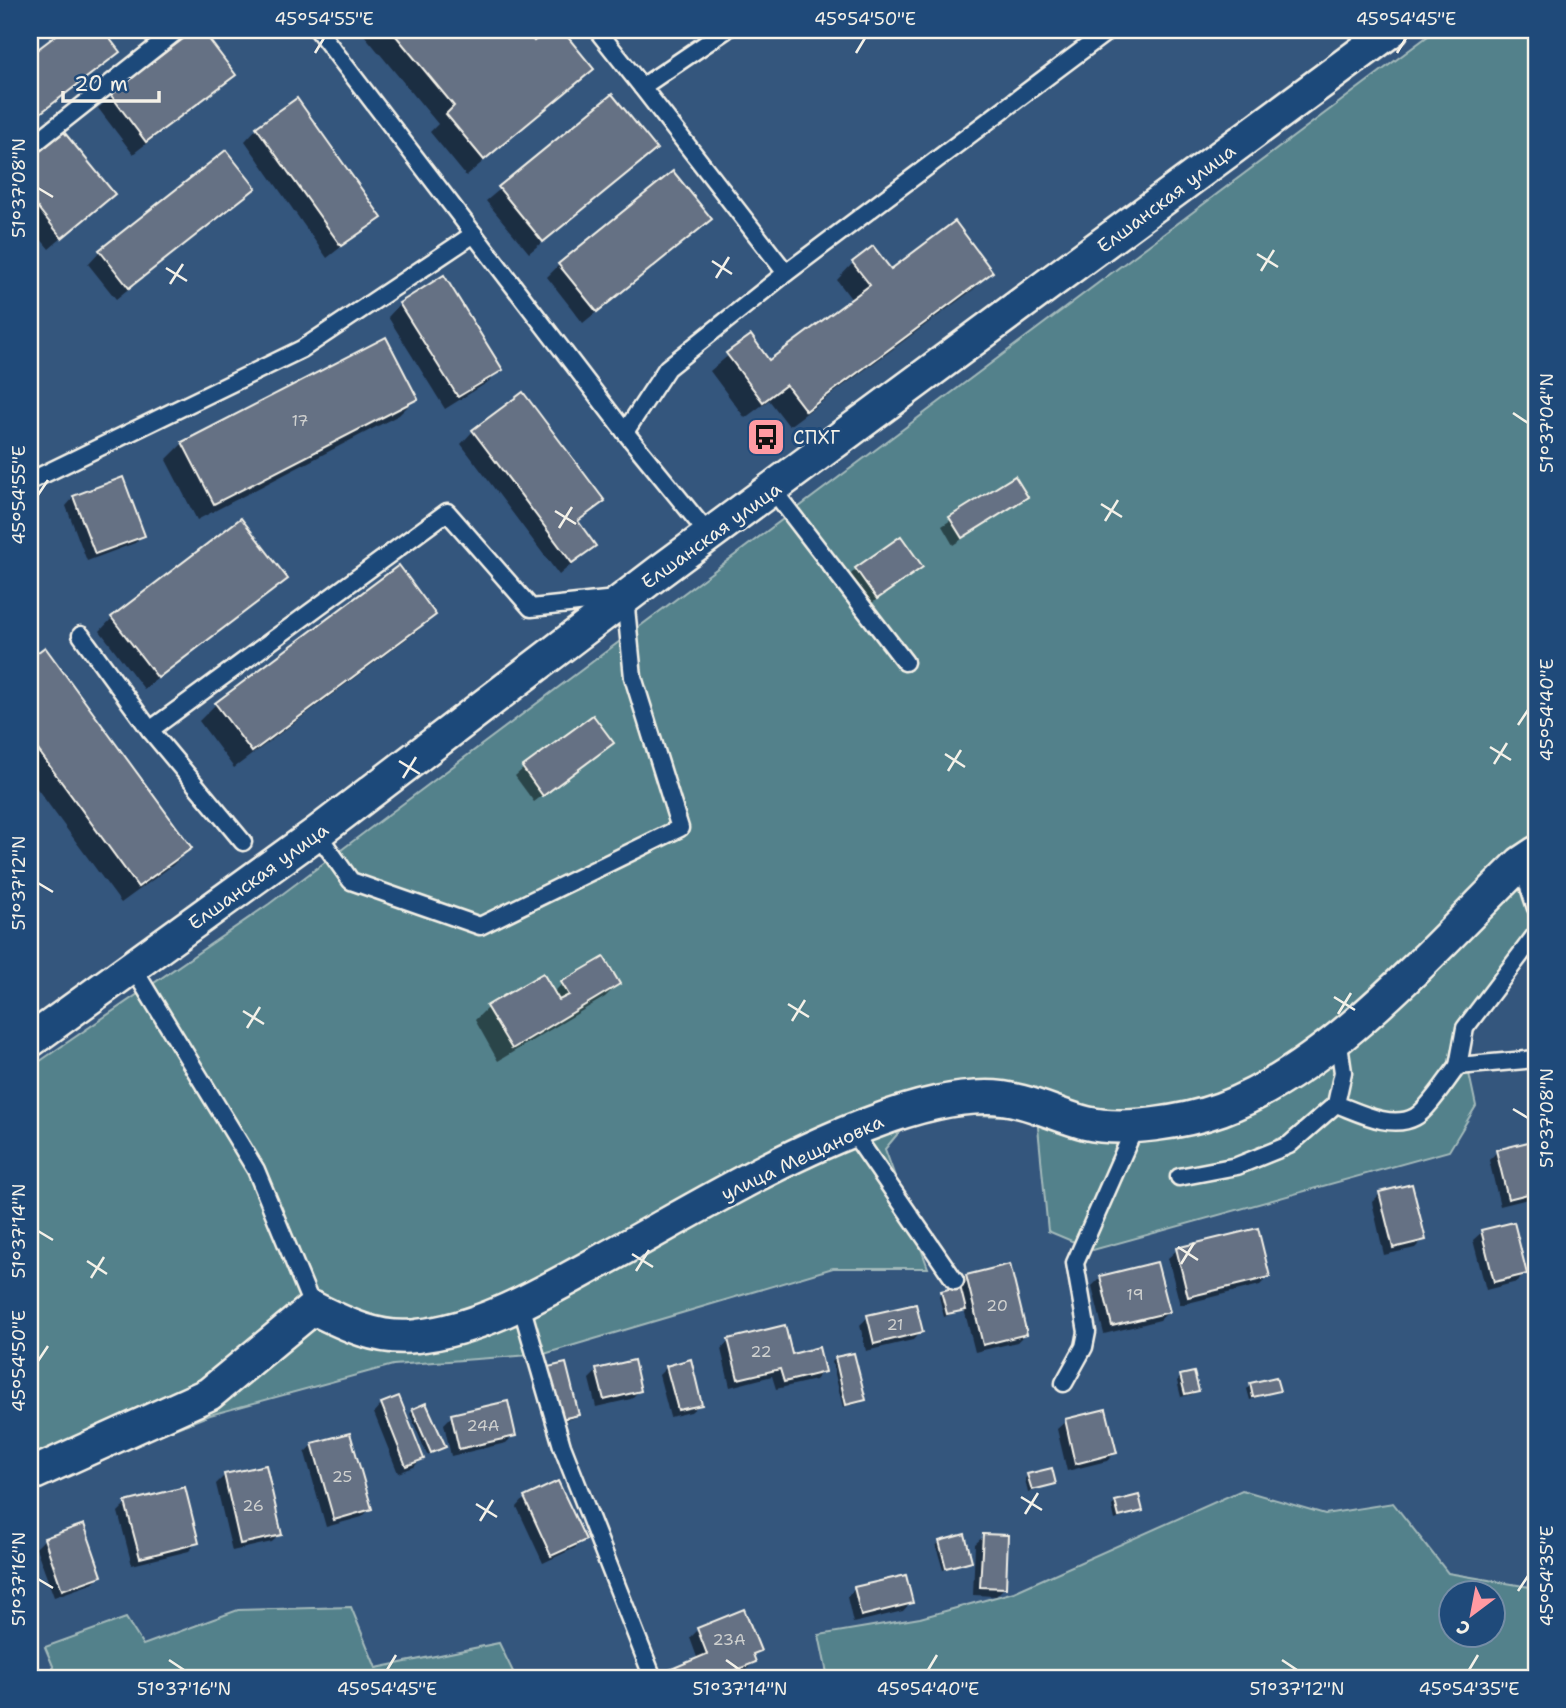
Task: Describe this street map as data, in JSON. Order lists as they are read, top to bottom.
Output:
{
  "streets": {
    "street": ["Елшанская улица", "улица Мещановка"]
  },
  "places": {
    "bus stop": ["СПХГ"]
  },
  "house_numbers": [
    "17",
    "19",
    "20",
    "21",
    "22",
    "24А",
    "25",
    "26",
    "23А"
  ],
  "scale_bar": "20 m",
  "north": "bottom left",
  "coordinates": [
    "45°54'55\"E",
    "45°54'50\"E",
    "45°54'45\"E",
    "51°37'08\"N",
    "51°37'04\"N",
    "45°54'40\"E",
    "51°37'12\"N",
    "51°37'14\"N",
    "45°54'35\"E",
    "51°37'16\"N"
  ]
}
